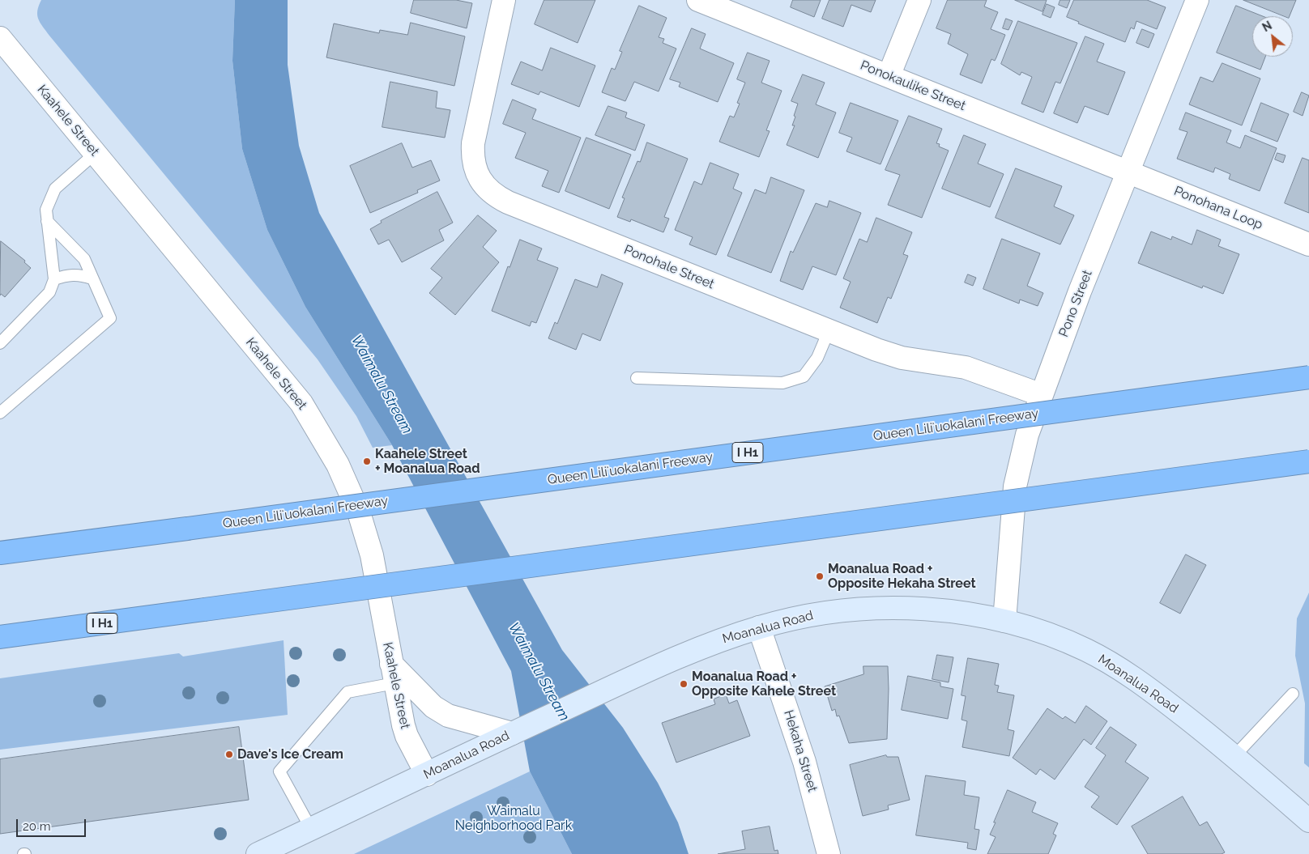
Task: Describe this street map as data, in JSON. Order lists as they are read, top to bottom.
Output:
{
  "streets": {
    "highway": ["Queen Liliʻuokalani Freeway", "I H1"],
    "main road": ["Moanalua Road"],
    "street": [
      "Ponokaulike Street",
      "Kaahele Street",
      "Ponohana Loop",
      "Ponohale Street",
      "Pono Street",
      "Hekaha Street"
    ]
  },
  "crossings": [
    ["Ponokaulike Street", "Ponohana Loop"],
    ["Ponokaulike Street", "Pono Street"],
    ["Kaahele Street", "Moanalua Road"],
    ["Ponohana Loop", "Pono Street"],
    ["Ponohale Street", "Pono Street"],
    ["Pono Street", "Moanalua Road"],
    ["Moanalua Road", "Hekaha Street"]
  ],
  "water": ["Waimalu Stream"],
  "parks": ["Waimalu Neighborhood Park"],
  "places": [
    "Kaahele Street + Moanalua Road",
    "Moanalua Road + Opposite Hekaha Street",
    "Moanalua Road + Opposite Kahele Street",
    "Dave's Ice Cream"
  ],
  "scale_bar": "20 m",
  "north": "top left"
}
